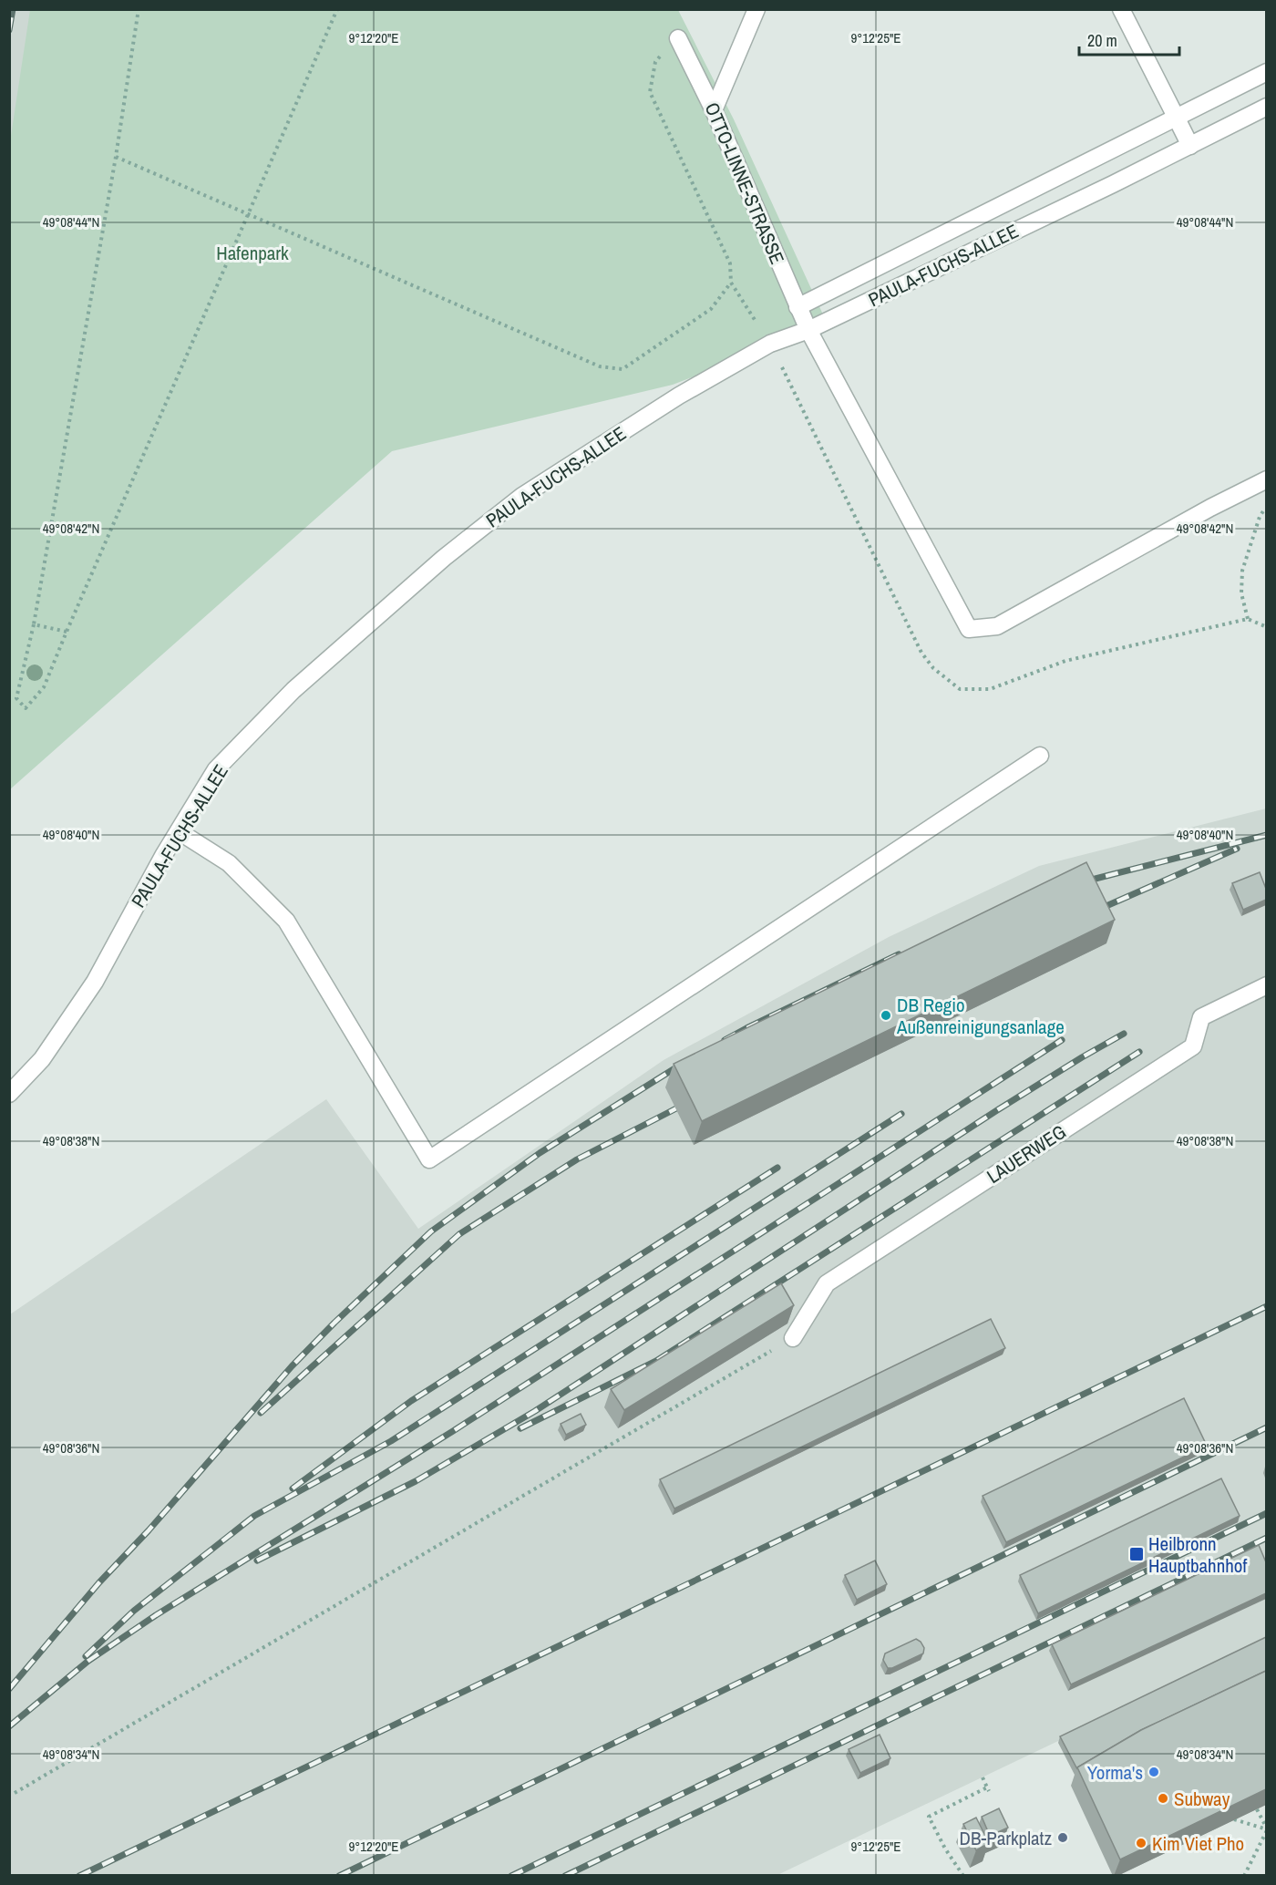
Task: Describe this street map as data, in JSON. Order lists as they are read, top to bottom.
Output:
{
  "streets": {
    "street": ["OTTO-LINNE-STRASSE", "PAULA-FUCHS-ALLEE", "LAUERWEG"]
  },
  "crossings": [
    ["OTTO-LINNE-STRASSE", "PAULA-FUCHS-ALLEE"]
  ],
  "parks": ["Hafenpark"],
  "places": {
    "other": [
      "DB Regio Außenreinigungsanlage",
      "Yorma's",
      "Subway",
      "DB-Parkplatz",
      "Kim Viet Pho"
    ],
    "transit": ["Heilbronn Hauptbahnhof"]
  },
  "scale_bar": "20 m",
  "coordinates": [
    "9°12'20\"E",
    "9°12'25\"E",
    "49°08'44\"N",
    "49°08'42\"N",
    "49°08'40\"N",
    "49°08'38\"N",
    "49°08'36\"N",
    "49°08'34\"N"
  ]
}
